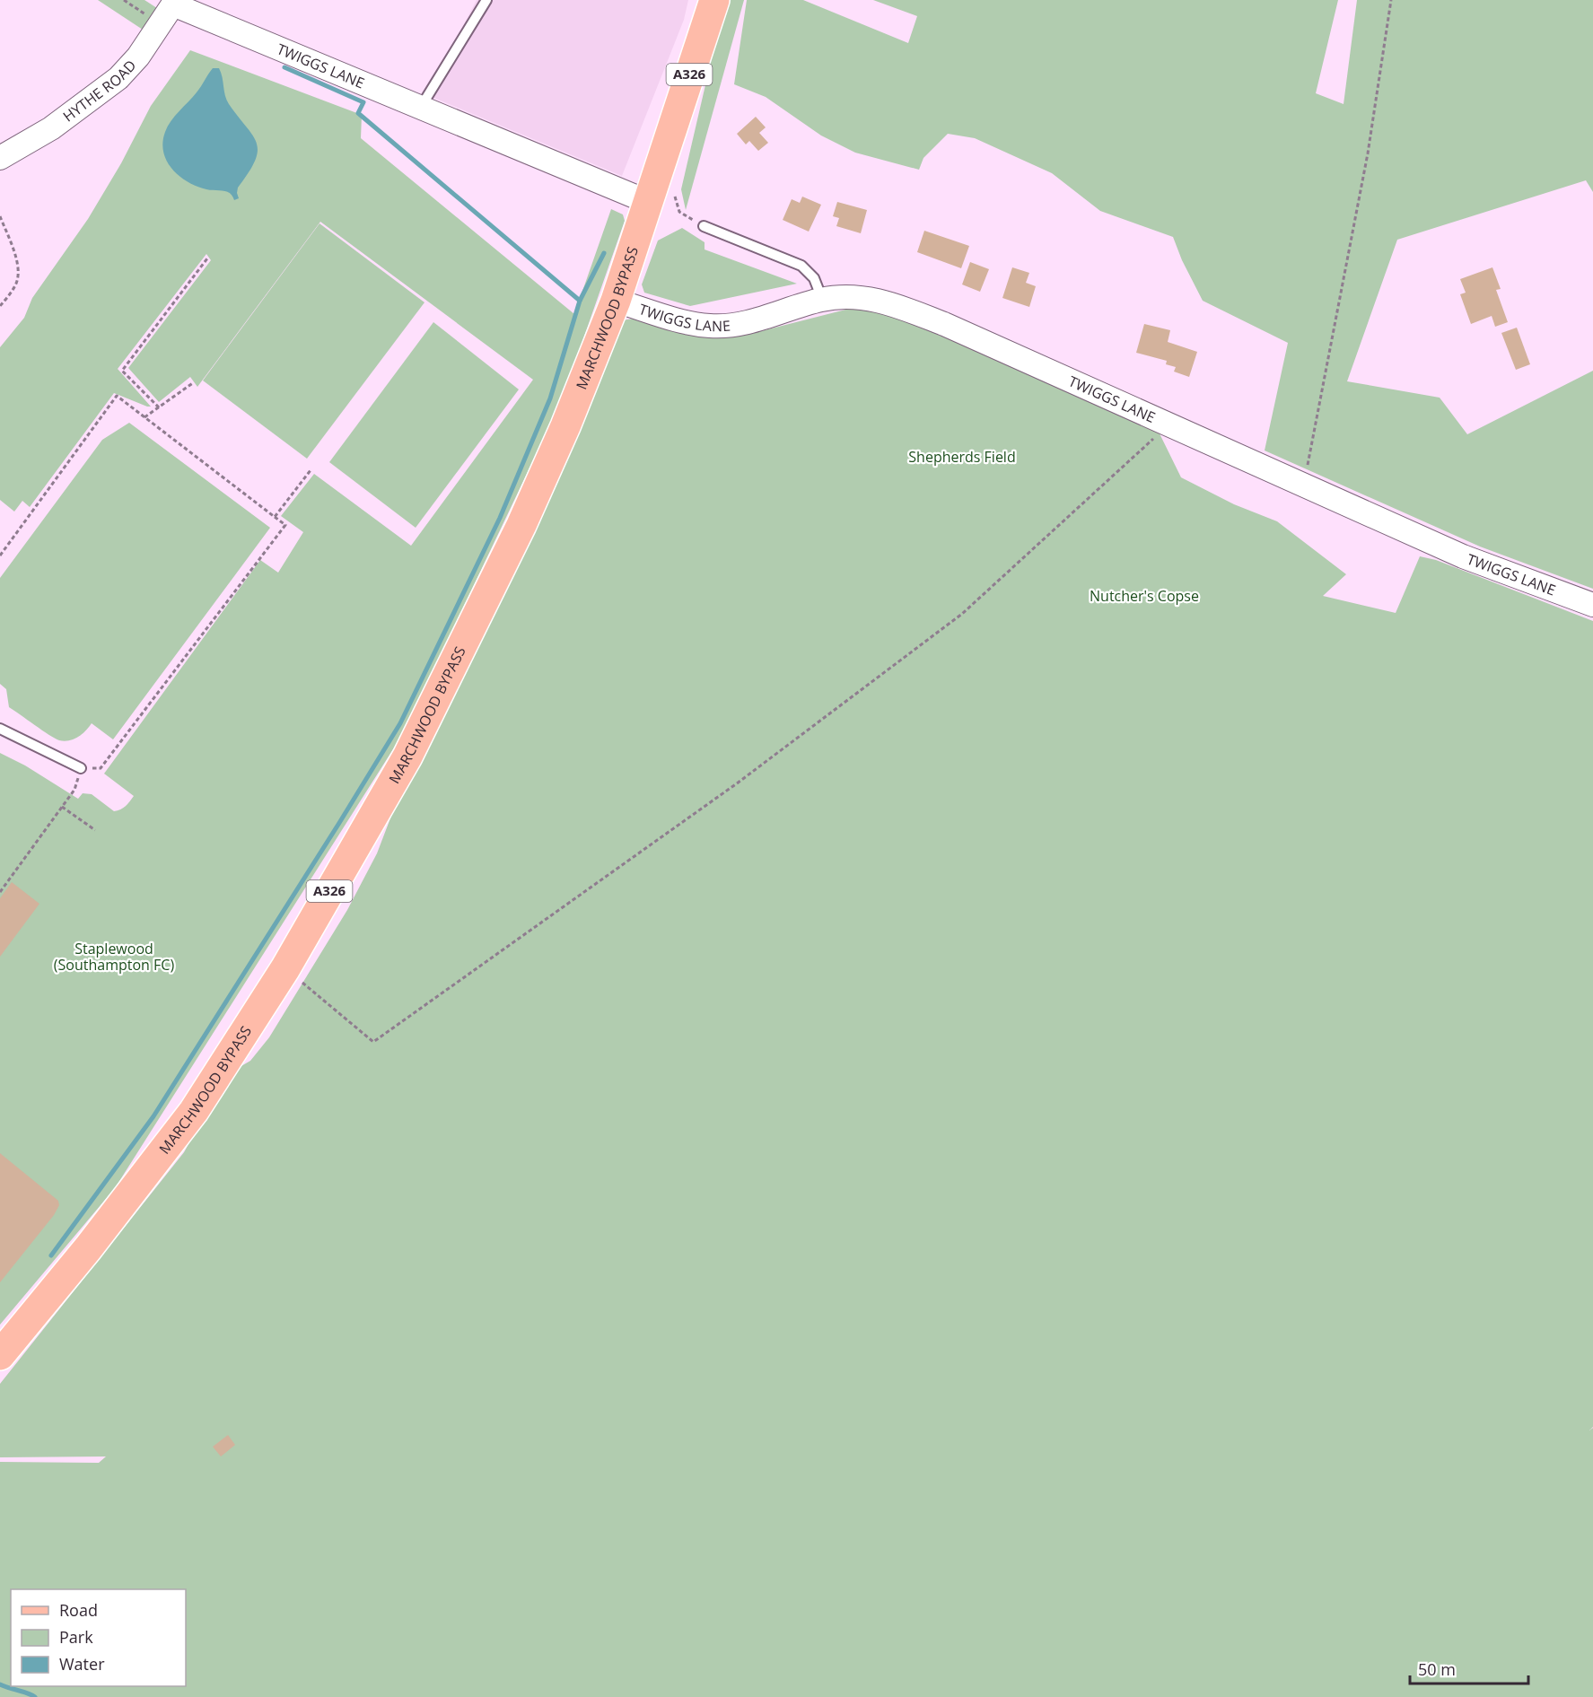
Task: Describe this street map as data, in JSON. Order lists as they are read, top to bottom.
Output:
{
  "streets": {
    "main road": ["A326", "MARCHWOOD BYPASS"],
    "street": ["TWIGGS LANE", "HYTHE ROAD"]
  },
  "crossings": [
    ["TWIGGS LANE", "HYTHE ROAD"],
    ["TWIGGS LANE", "MARCHWOOD BYPASS"]
  ],
  "parks": ["Shepherds Field", "Nutcher's Copse", "Staplewood (Southampton FC)"],
  "legend": ["Road", "Park", "Water"],
  "scale_bar": "50 m"
}
